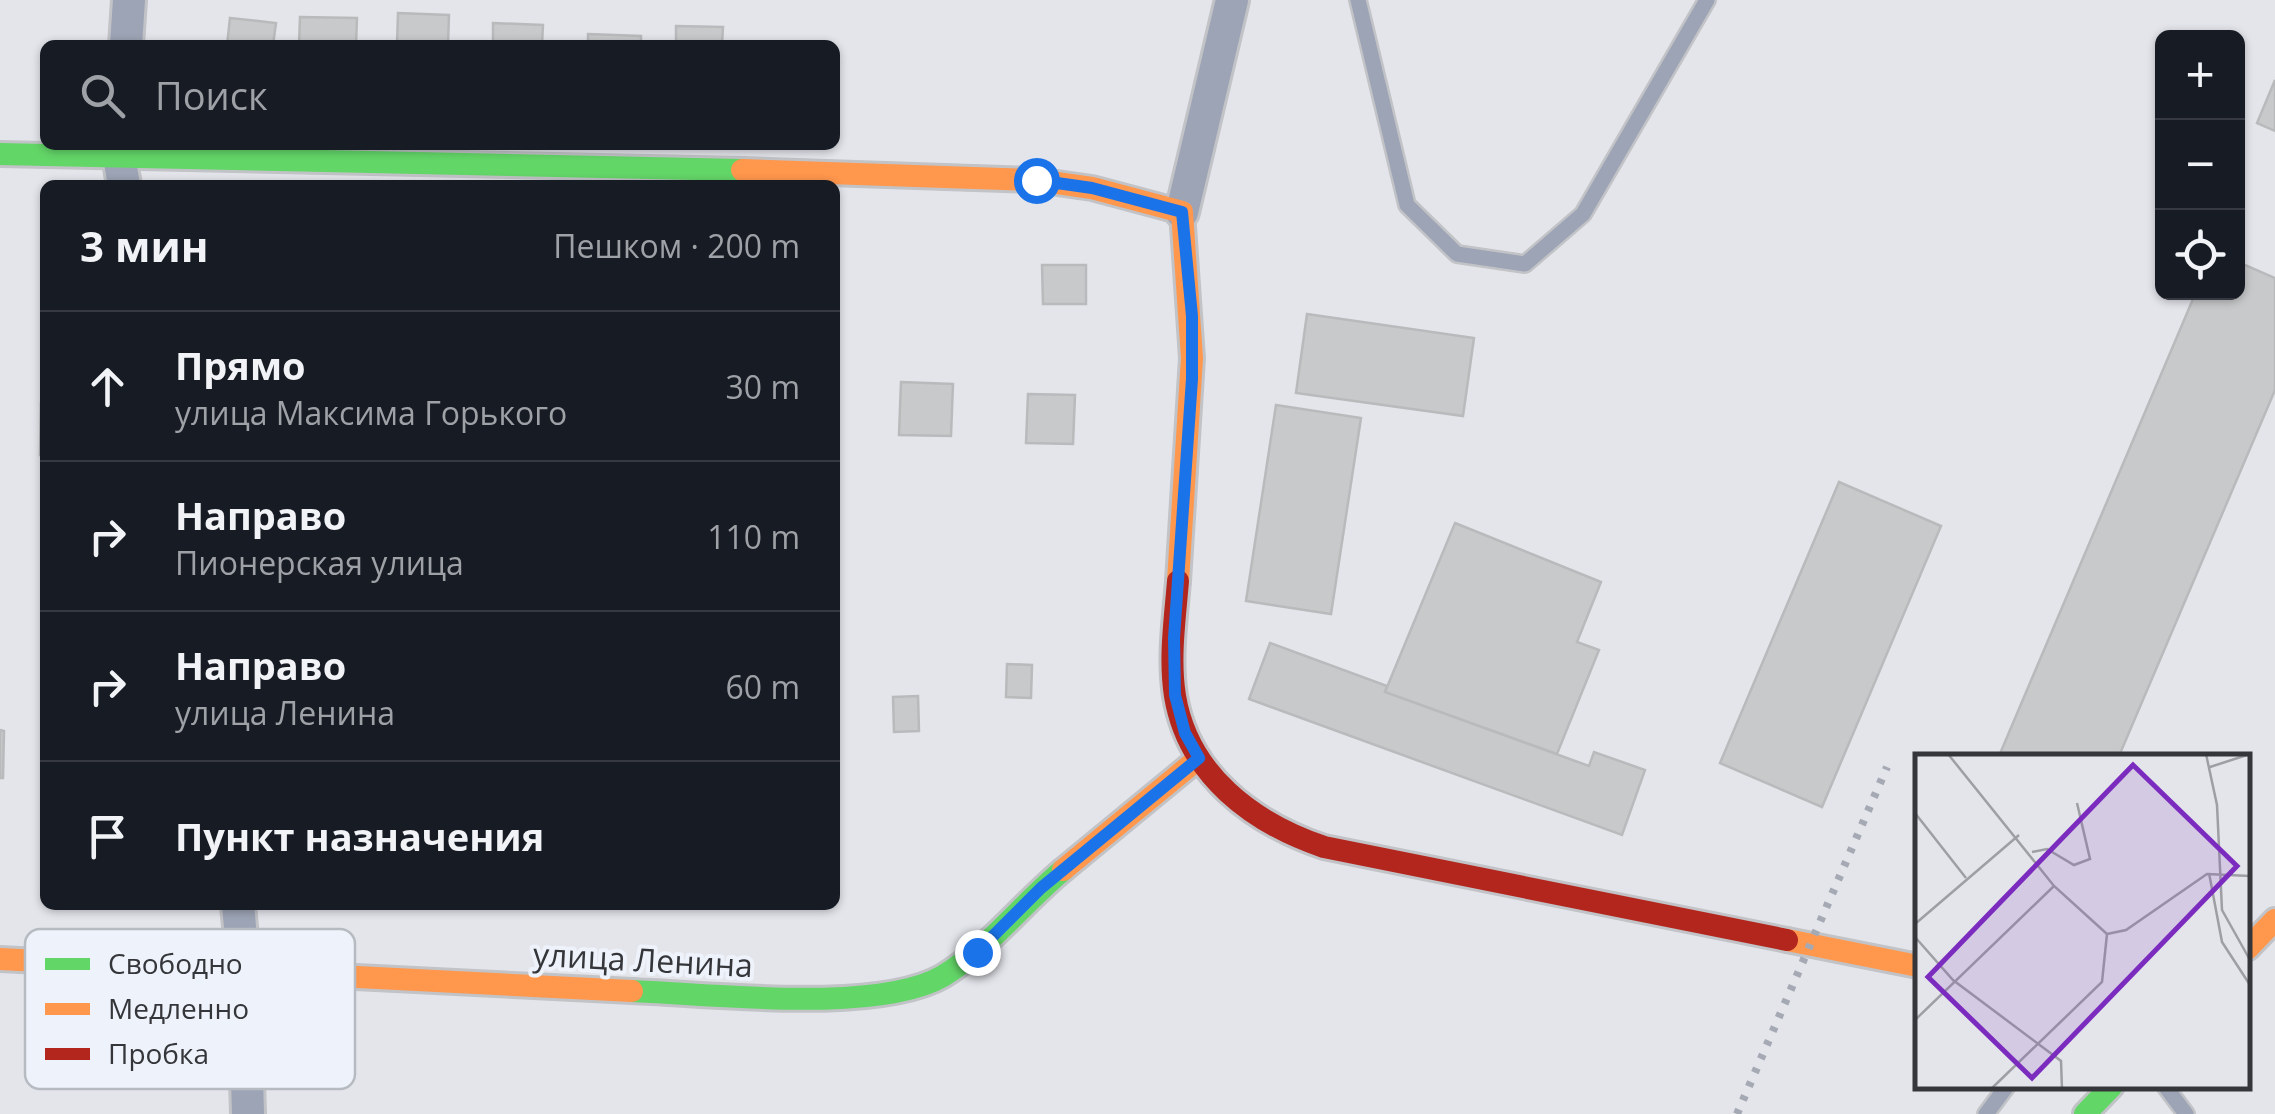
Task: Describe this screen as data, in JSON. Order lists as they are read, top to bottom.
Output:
{
  "streets": {
    "street": ["улица Ленина"]
  },
  "legend": ["Свободно", "Медленно", "Пробка"],
  "page": {
    "map_buttons": ["+", "−"],
    "search": "Поиск",
    "heading": ["3 мин", "Пешком · 200 m"],
    "list": [
      ["Прямо", "улица Максима Горького", "30 m"],
      ["Направо", "Пионерская улица", "110 m"],
      ["Направо", "улица Ленина", "60 m"],
      "Пункт назначения"
    ]
  }
}
